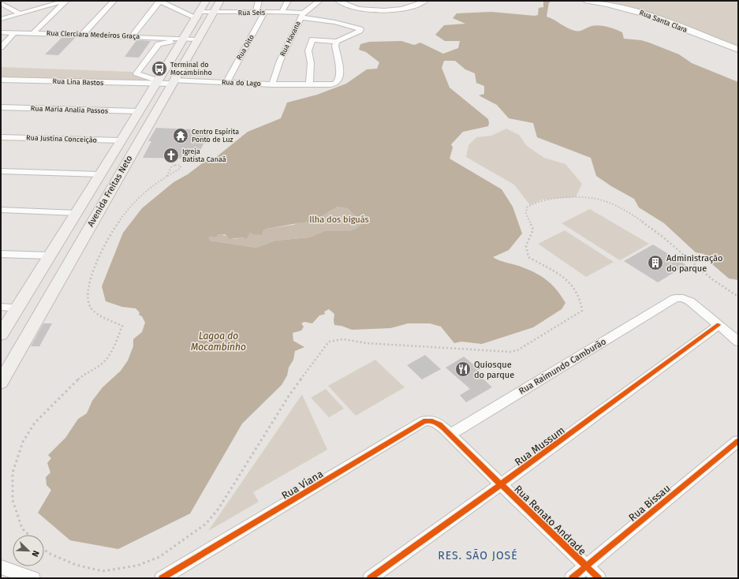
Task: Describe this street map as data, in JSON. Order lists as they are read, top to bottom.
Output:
{
  "streets": {
    "main road": ["Avenida Freitas Neto"],
    "street": [
      "Rua Seis",
      "Rua Santa Clara",
      "Rua Clerciara Medeiros Graça",
      "Rua Havana",
      "Rua Oito",
      "Rua Lina Bastos",
      "Rua do Lago",
      "Rua Maria Analia Passos",
      "Rua Justina Conceição",
      "Rua Raimundo Camburão",
      "Rua Mussum",
      "Rua Viana",
      "Rua Bissau",
      "Rua Renato Andrade"
    ]
  },
  "crossings": [
    ["Rua Seis", "Rua Havana"],
    ["Rua Seis", "Rua Oito"],
    ["Rua Seis", "Rua do Lago"],
    ["Rua Seis", "Avenida Freitas Neto"],
    ["Rua Clerciara Medeiros Graça", "Avenida Freitas Neto"],
    ["Rua Havana", "Rua do Lago"],
    ["Rua Oito", "Rua do Lago"],
    ["Rua Lina Bastos", "Rua do Lago"],
    ["Rua Lina Bastos", "Avenida Freitas Neto"],
    ["Rua do Lago", "Avenida Freitas Neto"],
    ["Rua Maria Analia Passos", "Avenida Freitas Neto"],
    ["Rua Justina Conceição", "Avenida Freitas Neto"],
    ["Rua Raimundo Camburão", "Rua Mussum"],
    ["Rua Raimundo Camburão", "Rua Viana"],
    ["Rua Raimundo Camburão", "Rua Renato Andrade"],
    ["Rua Mussum", "Rua Renato Andrade"],
    ["Rua Viana", "Rua Renato Andrade"],
    ["Rua Bissau", "Rua Renato Andrade"]
  ],
  "districts": ["RES. SÃO JOSÉ"],
  "water": ["Lagoa do Mocambinho"],
  "parks": ["Ilha dos biguás"],
  "places": {
    "bus stop": ["Terminal do Mocambinho"],
    "temple": ["Centro Espírita Ponto de Luz"],
    "church": ["Igreja Batista Canaã"],
    "building": ["Administração do parque"],
    "restaurant": ["Quiosque do parque"]
  },
  "north": "bottom right"
}
